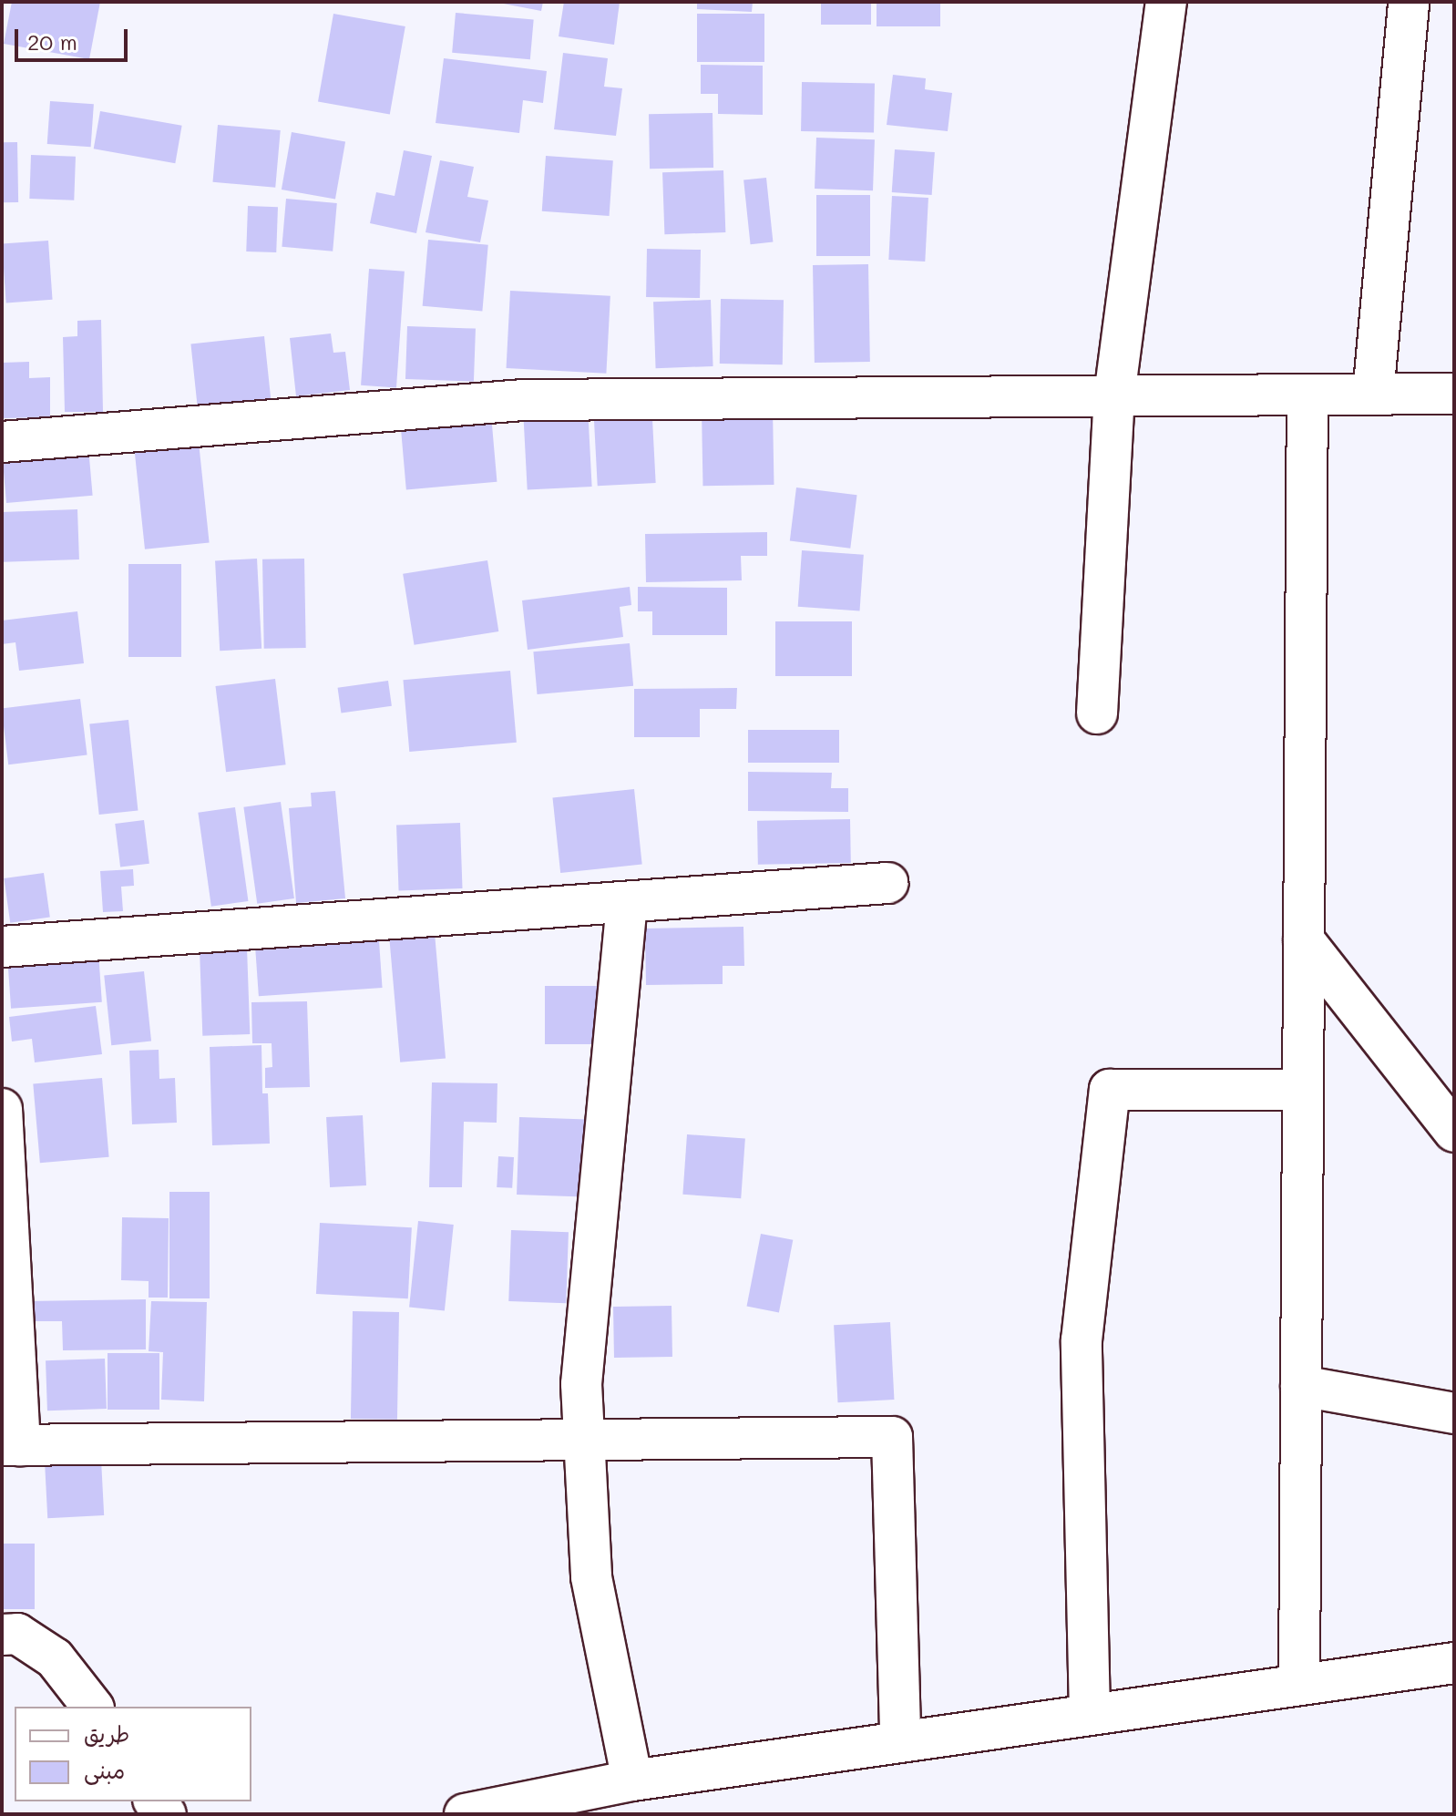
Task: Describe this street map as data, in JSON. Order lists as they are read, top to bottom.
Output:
{
  "legend": ["طريق", "مبنى"],
  "scale_bar": "20 m"
}
